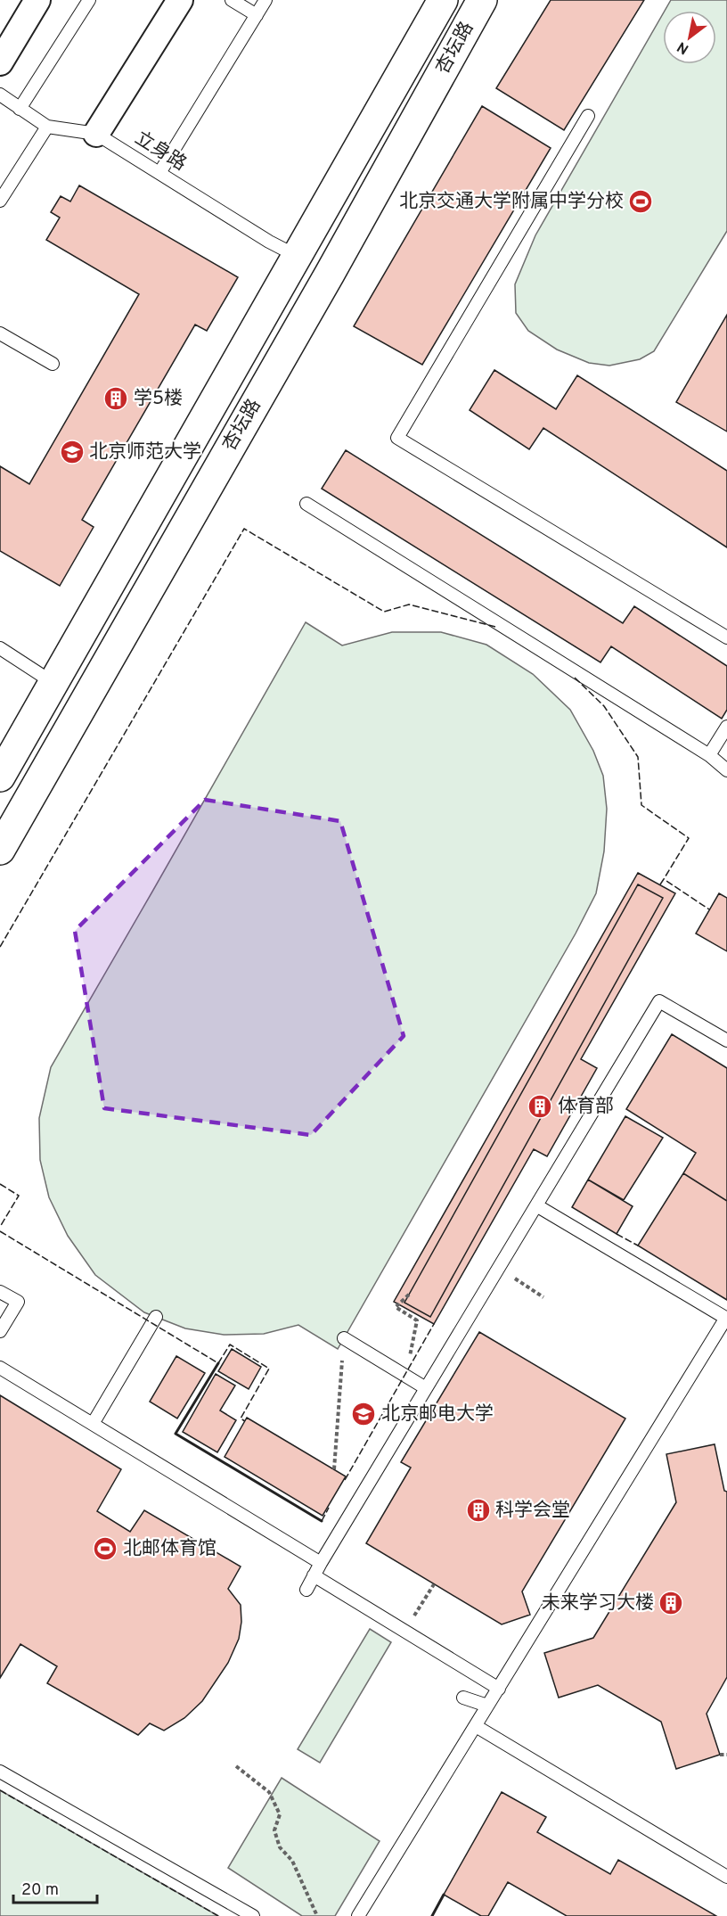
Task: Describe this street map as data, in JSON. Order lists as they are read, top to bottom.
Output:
{
  "streets": {
    "street": ["杏坛路"],
    "lane": ["立身路"]
  },
  "crossings": [
    ["杏坛路", "立身路"]
  ],
  "places": {
    "sports": ["北京交通大学附属中学分校", "北邮体育馆"],
    "building": [
      "学5楼",
      "体育部",
      "科学会堂",
      "未来学习大楼"
    ],
    "school or university": ["北京师范大学", "北京邮电大学"]
  },
  "scale_bar": "20 m",
  "north": "bottom left"
}
